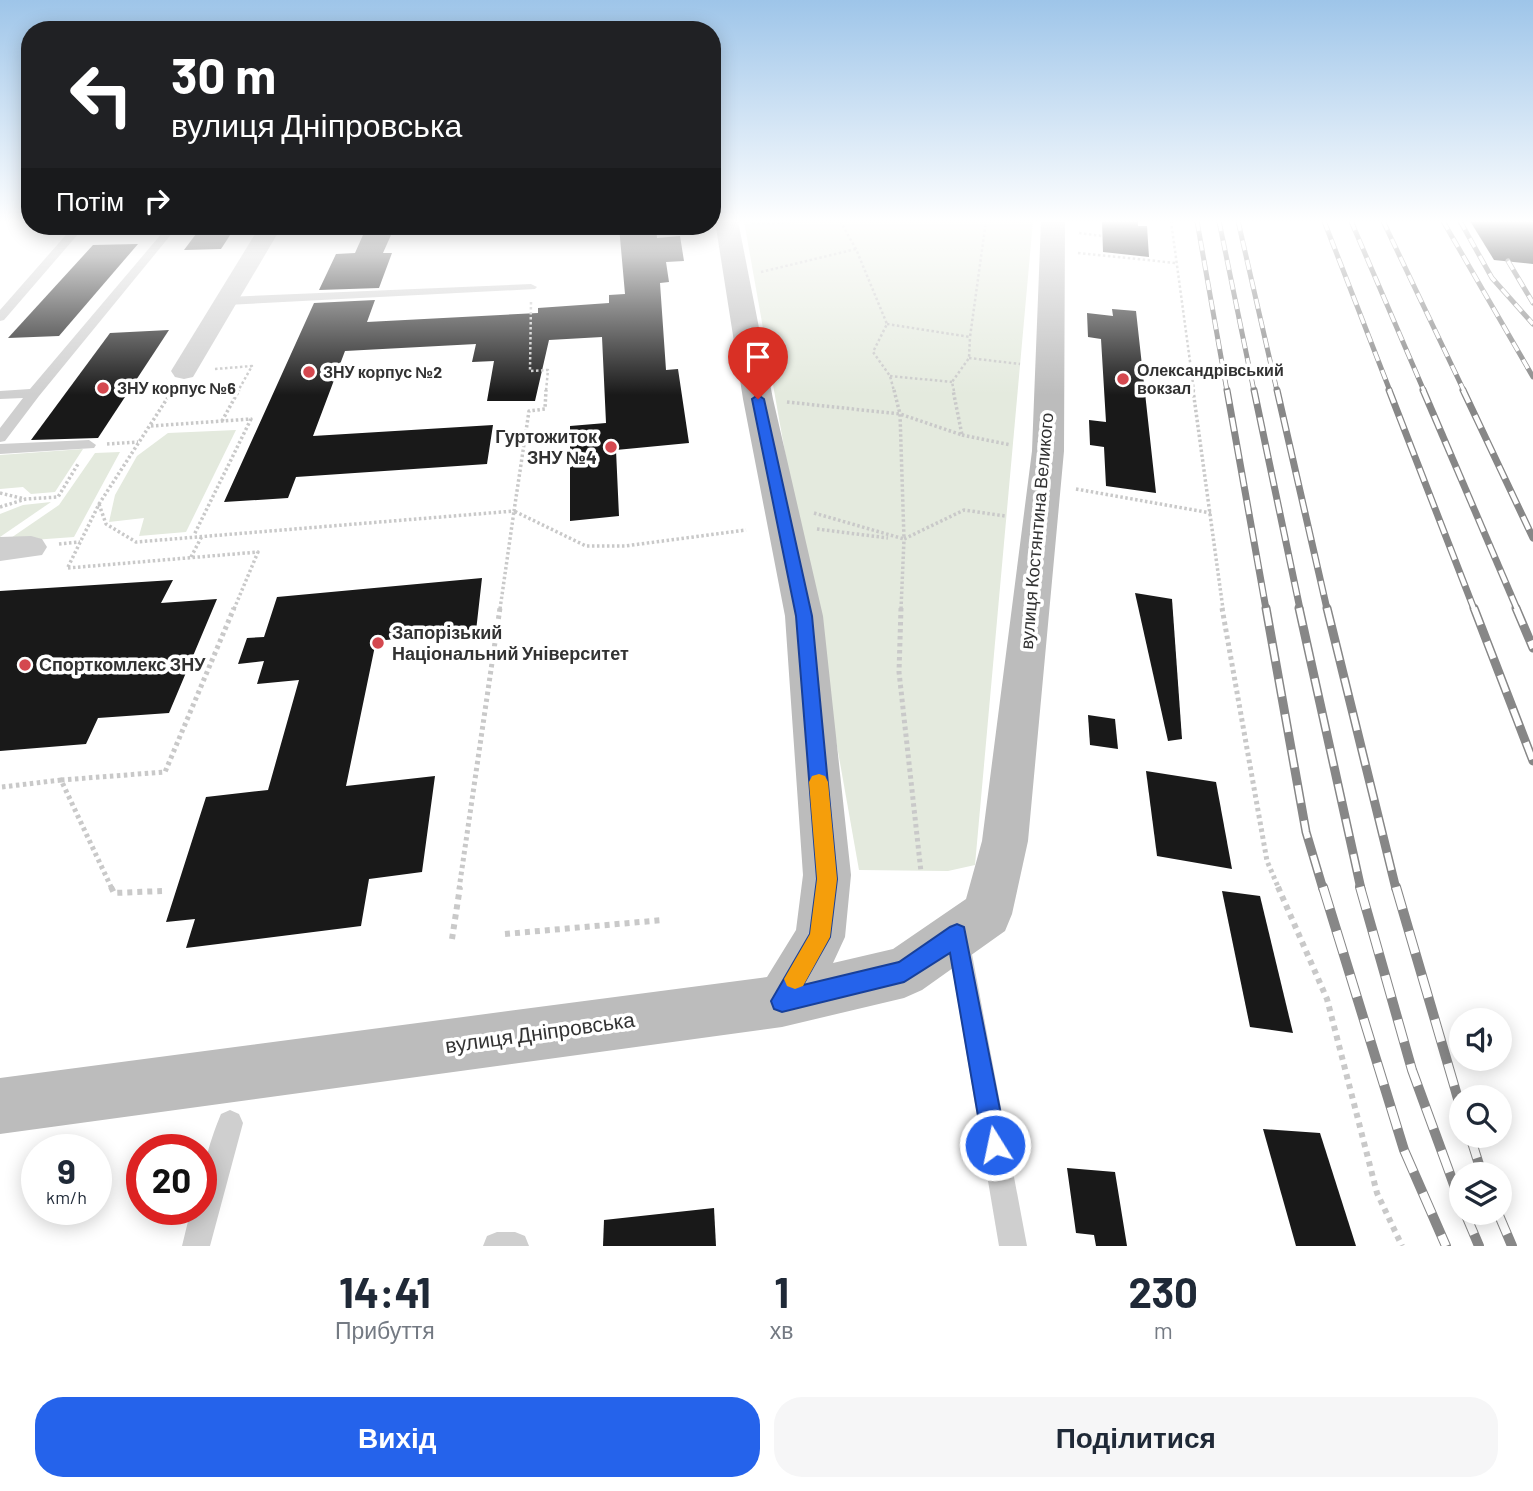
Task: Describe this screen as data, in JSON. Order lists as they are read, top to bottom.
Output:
{
  "streets": {
    "street": ["вулиця Костянтина Великого", "вулиця Дніпровська"]
  },
  "crossings": [
    ["вулиця Костянтина Великого", "вулиця Дніпровська"]
  ],
  "places": [
    "ЗНУ корпус №2",
    "Олександрівський вокзал",
    "ЗНУ корпус №6",
    "Гуртожиток ЗНУ №4",
    "Запорізький Національний Університет",
    "Спорткомлекс ЗНУ"
  ],
  "page": {
    "turn": ["30 m", "вулиця Дніпровська"],
    "then": "Потім",
    "speed": "9 km/h",
    "limit": "20",
    "eta": [
      "14:41",
      "Прибуття",
      "1",
      "хв",
      "230",
      "m"
    ],
    "buttons": ["Вихід", "Поділитися"]
  }
}
